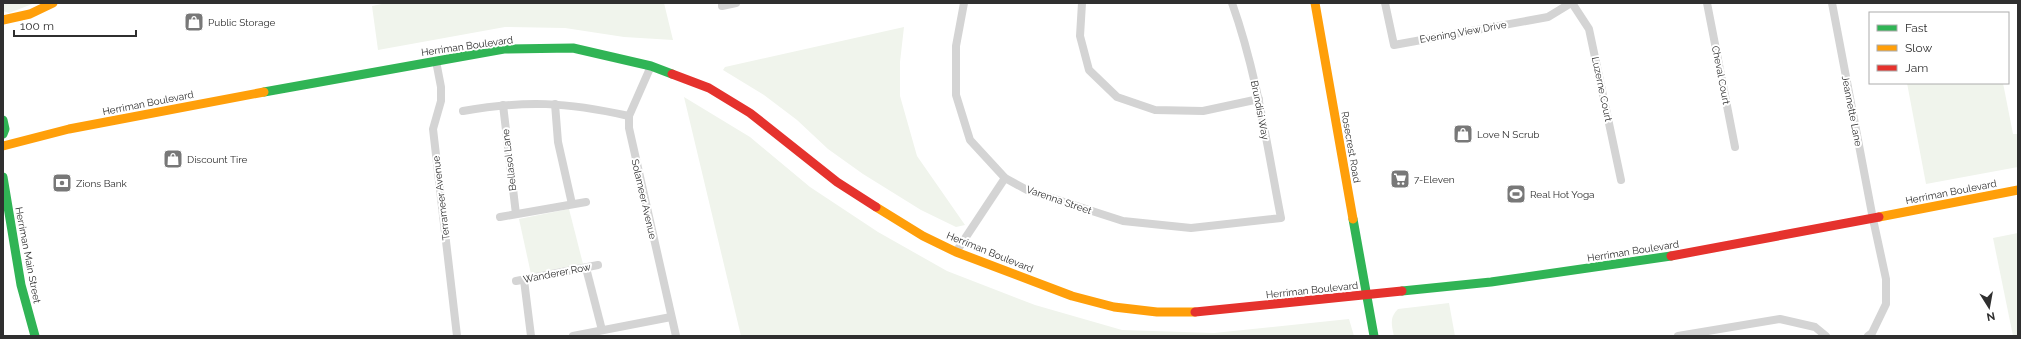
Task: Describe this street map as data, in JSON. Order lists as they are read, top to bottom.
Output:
{
  "streets": {
    "main road": ["Herriman Boulevard", "Rosecrest Road", "Herriman Main Street"],
    "street": [
      "Evening View Drive",
      "Cheval Court",
      "Luzerne Court",
      "Brundisi Way",
      "Jeannette Lane",
      "Bellasol Lane",
      "Terrameer Avenue",
      "Solameer Avenue",
      "Varenna Street",
      "Wanderer Row"
    ]
  },
  "crossings": [
    ["Evening View Drive", "Luzerne Court"],
    ["Herriman Boulevard", "Jeannette Lane"],
    ["Herriman Boulevard", "Rosecrest Road"],
    ["Herriman Boulevard", "Terrameer Avenue"],
    ["Herriman Boulevard", "Solameer Avenue"],
    ["Brundisi Way", "Varenna Street"]
  ],
  "places": {
    "shop": ["Public Storage", "Love N Scrub", "Discount Tire"],
    "supermarket": ["7-Eleven"],
    "bank": ["Zions Bank"],
    "sports": ["Real Hot Yoga"]
  },
  "legend": ["Fast", "Slow", "Jam"],
  "scale_bar": "100 m",
  "north": "bottom"
}
